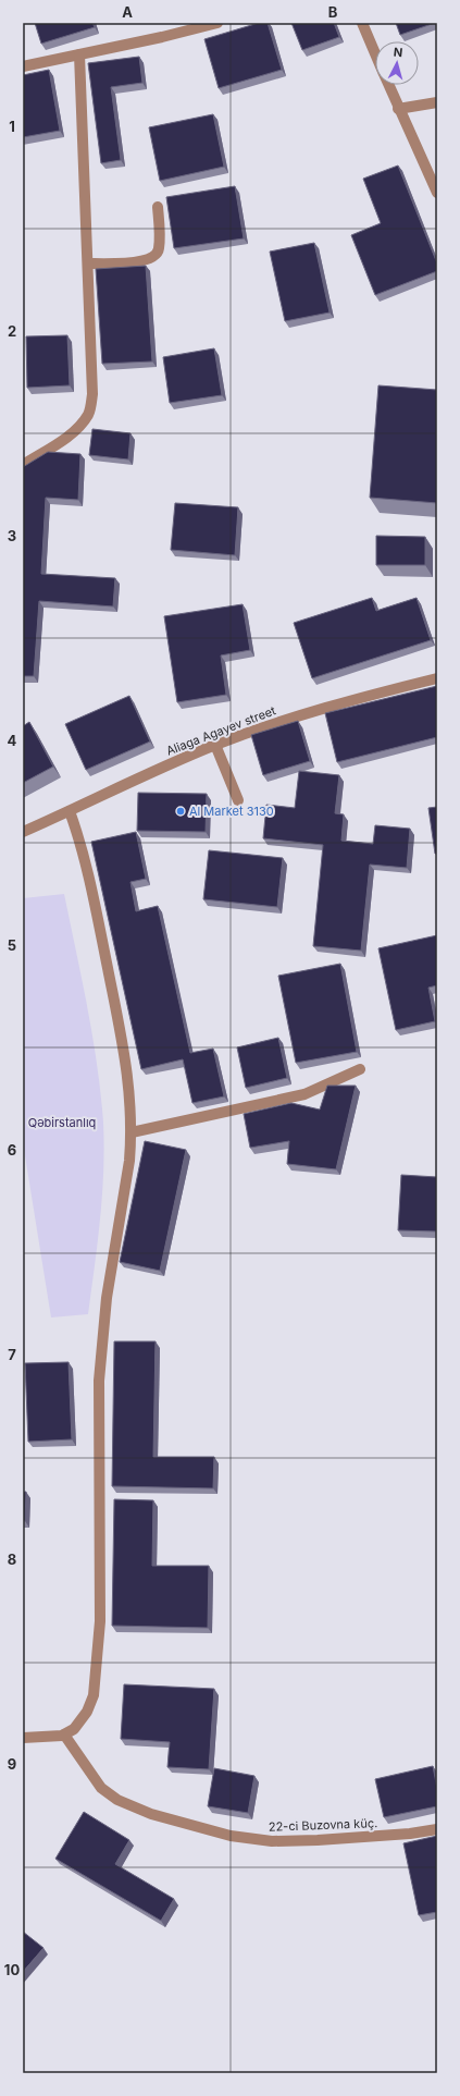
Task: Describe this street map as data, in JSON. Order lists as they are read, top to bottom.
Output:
{
  "streets": {
    "street": ["Aliaga Agayev street", "22-ci Buzovna küç."]
  },
  "parks": ["Qəbirstanlıq"],
  "places": ["Al Market 3130"],
  "north": "top",
  "grid": {
    "columns": ["A", "B"],
    "rows": [
      "1",
      "2",
      "3",
      "4",
      "5",
      "6",
      "7",
      "8",
      "9",
      "10"
    ]
  }
}
